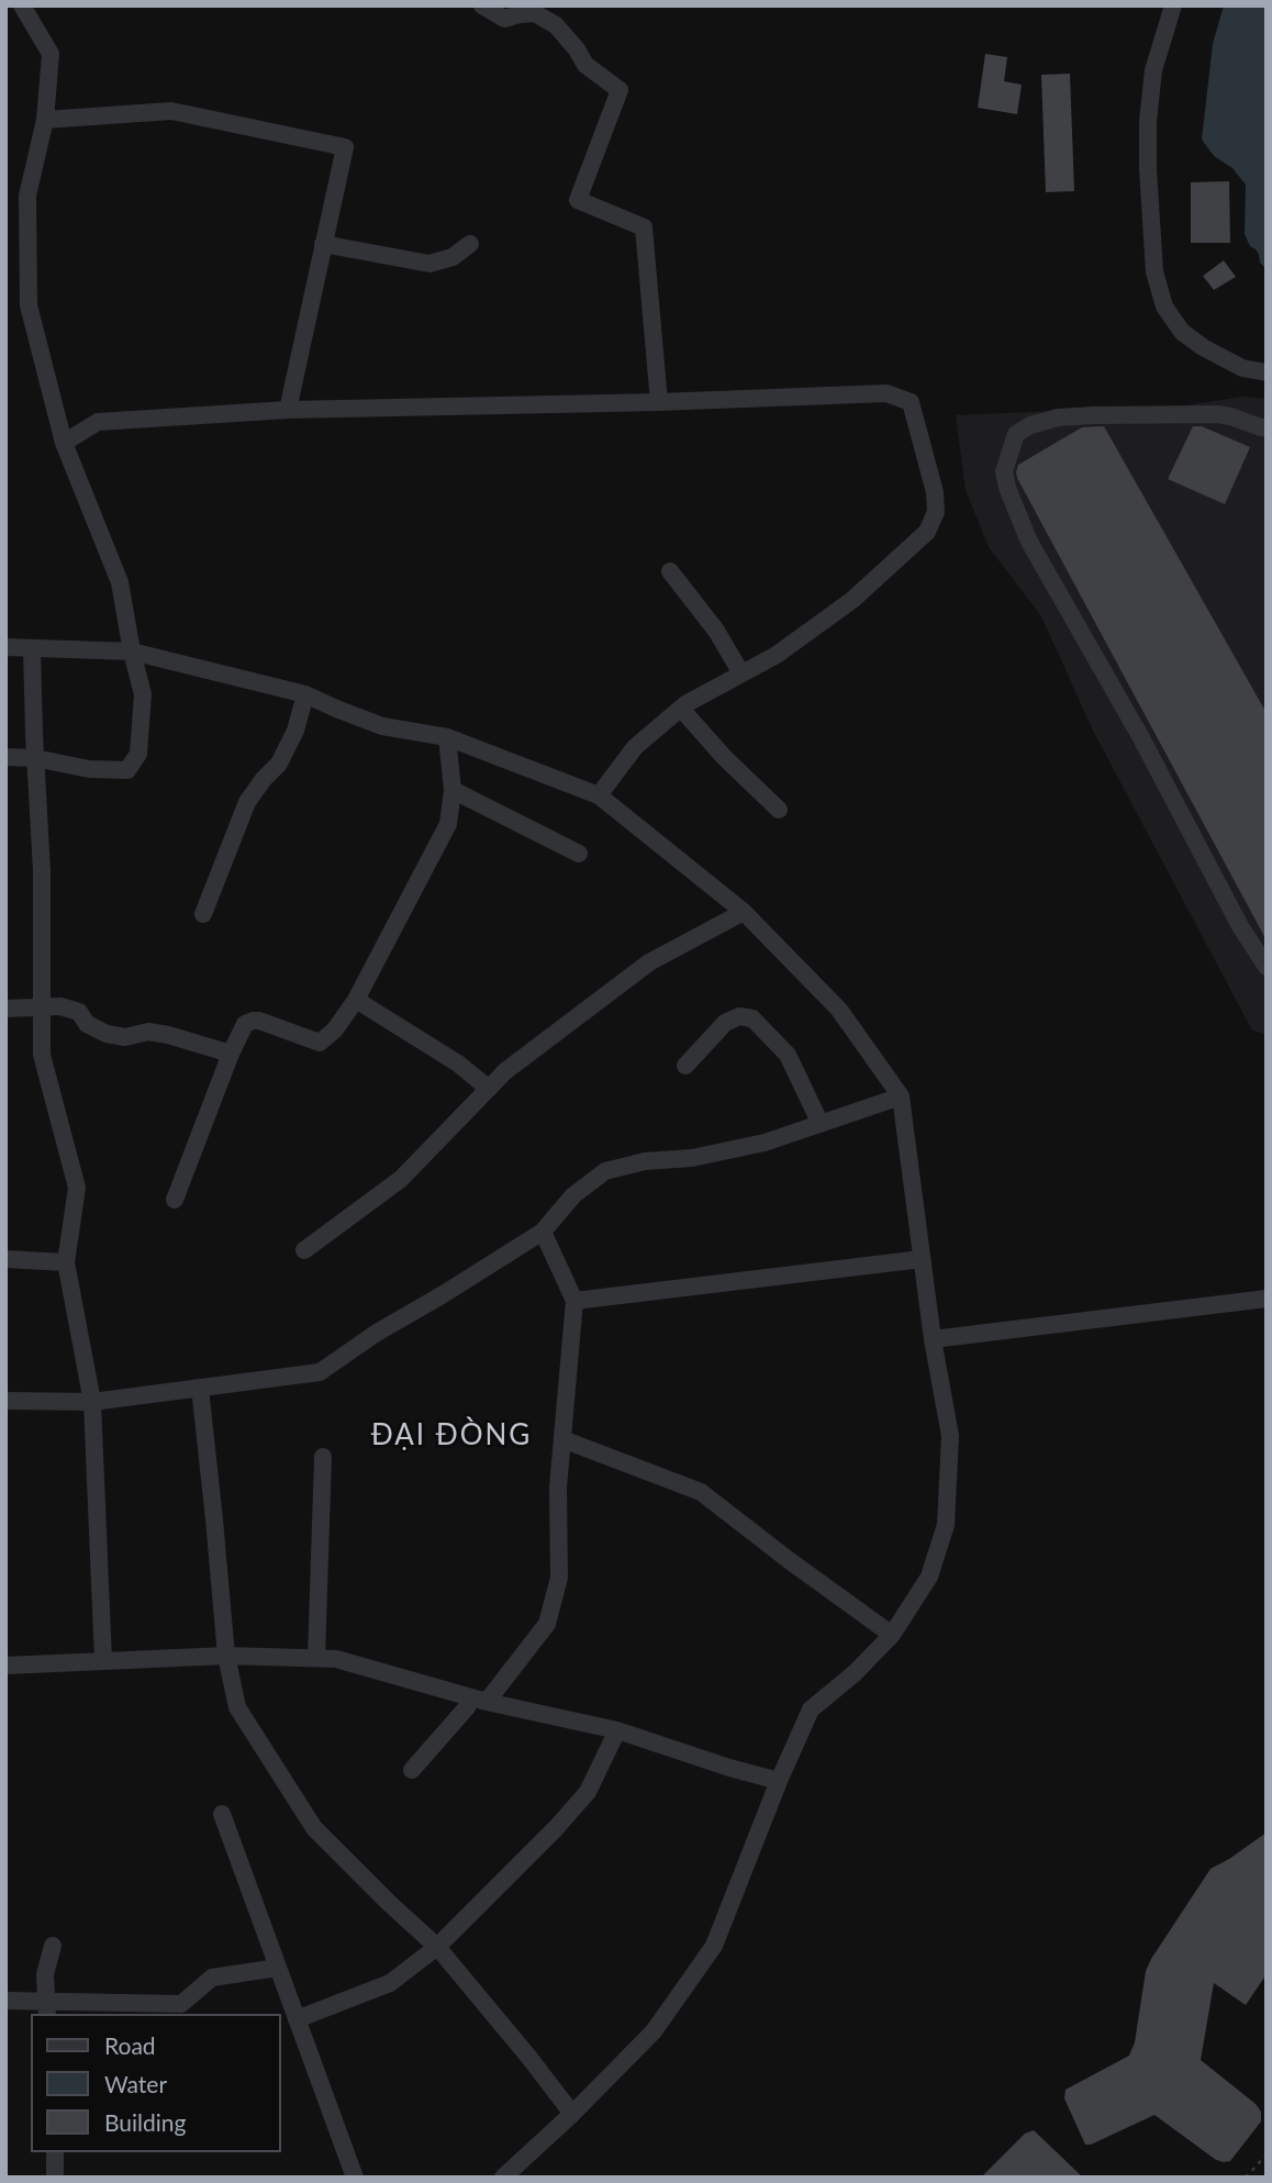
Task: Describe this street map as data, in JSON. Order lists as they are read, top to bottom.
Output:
{
  "districts": ["ĐẠI ĐÒNG"],
  "legend": ["Road", "Water", "Building"]
}
